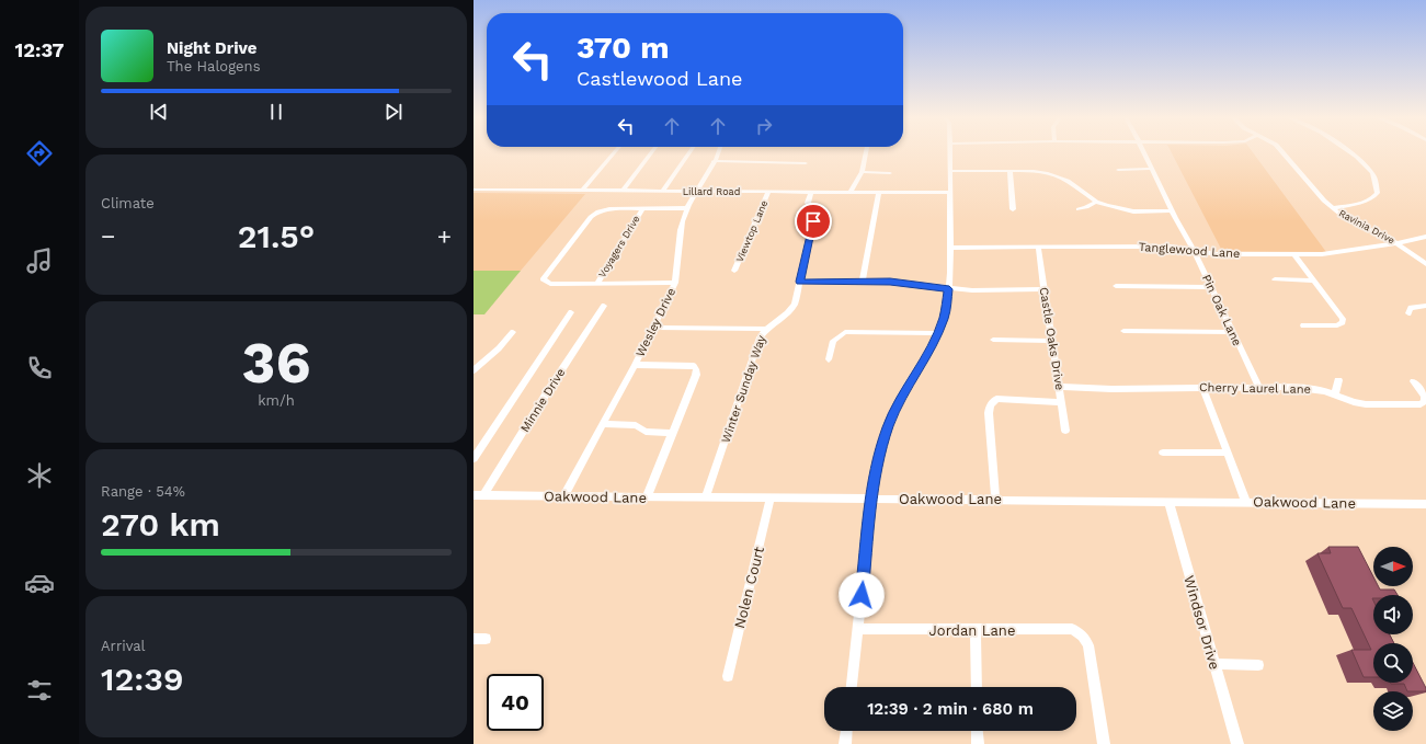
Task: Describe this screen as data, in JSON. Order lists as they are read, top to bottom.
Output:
{
  "streets": {
    "street": [
      "Lillard Road",
      "Ravinia Drive",
      "Viewtop Lane",
      "Voyagers Drive",
      "Tanglewood Lane",
      "Pin Oak Lane",
      "Wesley Drive",
      "Castle Oaks Drive",
      "Cherry Laurel Lane",
      "Winter Sunday Way",
      "Minnie Drive",
      "Oakwood Lane",
      "Nolen Court",
      "Windsor Drive",
      "Jordan Lane"
    ]
  },
  "crossings": [
    ["Lillard Road", "Viewtop Lane"],
    ["Lillard Road", "Wesley Drive"],
    ["Lillard Road", "Winter Sunday Way"],
    ["Ravinia Drive", "Tanglewood Lane"],
    ["Tanglewood Lane", "Pin Oak Lane"],
    ["Tanglewood Lane", "Castle Oaks Drive"],
    ["Pin Oak Lane", "Cherry Laurel Lane"],
    ["Wesley Drive", "Oakwood Lane"],
    ["Castle Oaks Drive", "Cherry Laurel Lane"],
    ["Winter Sunday Way", "Oakwood Lane"],
    ["Minnie Drive", "Oakwood Lane"],
    ["Oakwood Lane", "Nolen Court"],
    ["Oakwood Lane", "Windsor Drive"]
  ],
  "north": "right",
  "page": {
    "tabs": "12:37",
    "turn": ["370 m", "Castlewood Lane"],
    "song": ["Night Drive", "The Halogens"],
    "tile": [
      "Climate",
      ["36", "km/h"],
      ["Range · 54%", "270 km"],
      ["Arrival", "12:39"]
    ],
    "heat": ["−", "21.5°", "+"],
    "limit": "40",
    "trip": "12:39 · 2 min · 680 m"
  }
}
